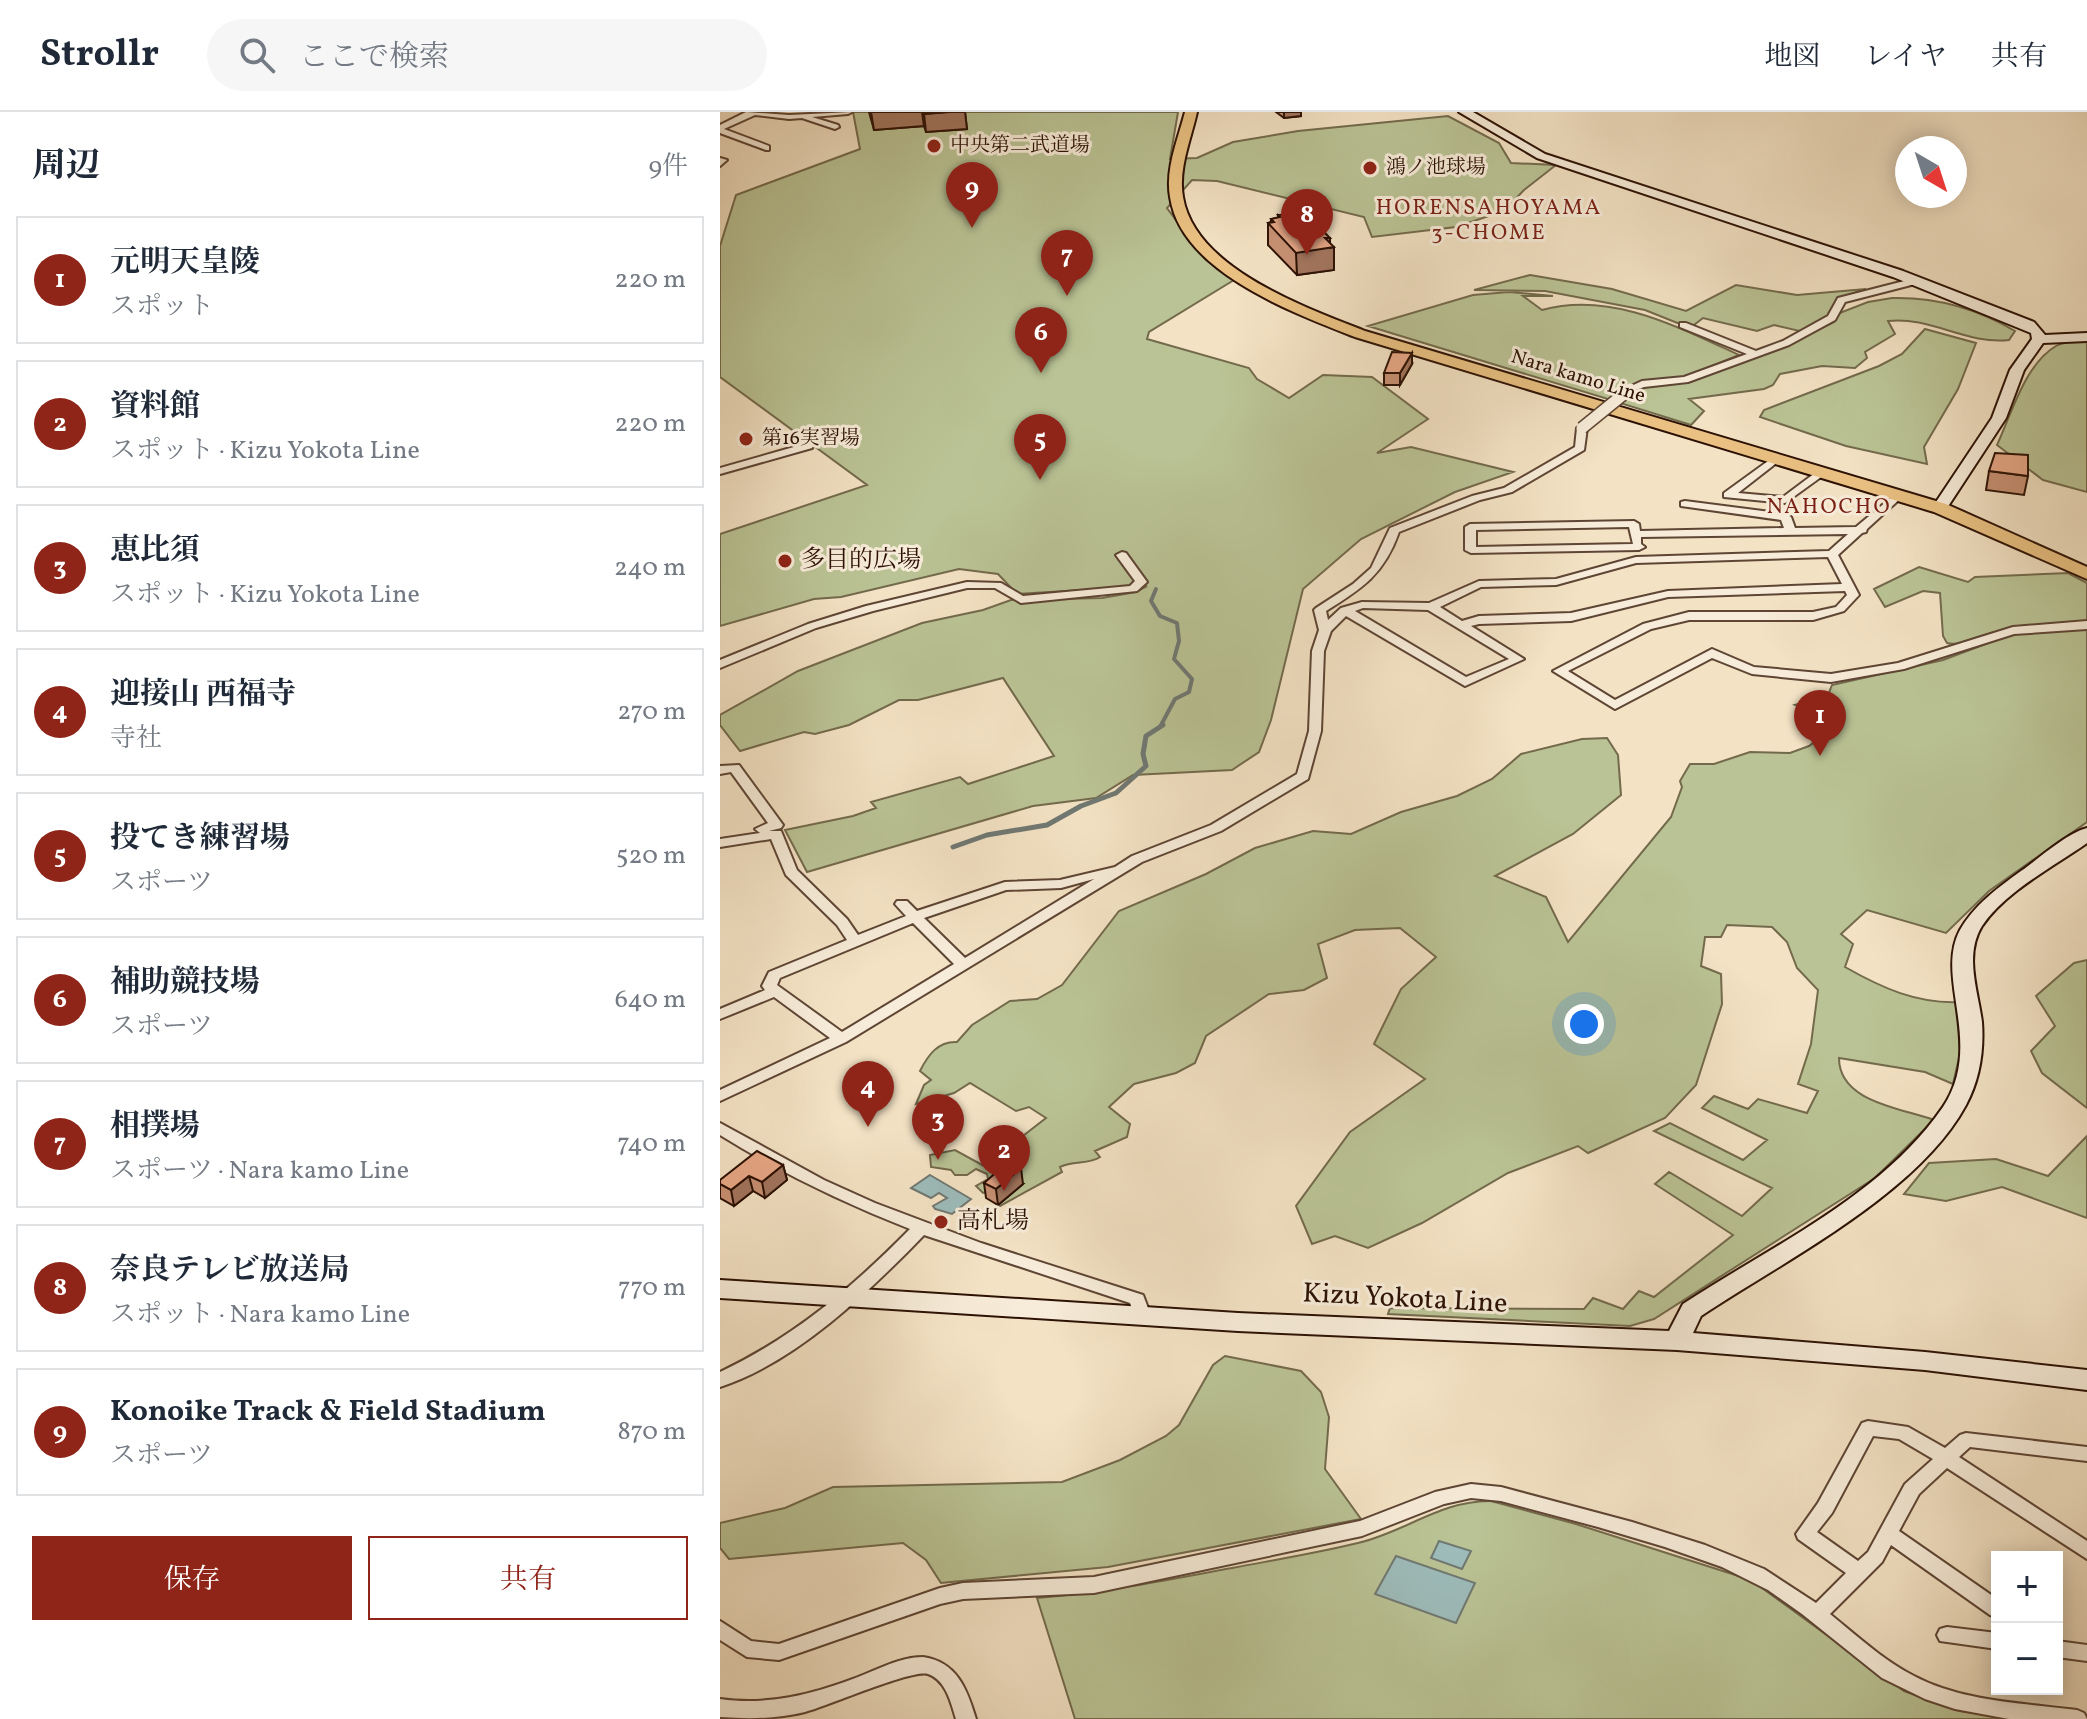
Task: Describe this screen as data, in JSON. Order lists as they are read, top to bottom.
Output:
{
  "streets": {
    "main road": ["Nara kamo Line"],
    "street": ["Kizu Yokota Line"]
  },
  "districts": ["HORENSAHOYAMA 3-CHOME", "NAHOCHO"],
  "places": [
    "中央第二武道場",
    "鴻ノ池球場",
    "第16実習場",
    "多目的広場",
    "高札場"
  ],
  "north": "bottom right",
  "page": {
    "header": "Strollr",
    "search": "ここで検索",
    "nav": ["地図", "レイヤ", "共有"],
    "heading": ["周辺", "9件"],
    "pins": [
      "9",
      "8",
      "7",
      "6",
      "5",
      "1",
      "4",
      "3",
      "2"
    ],
    "list": [
      {
        "mark": "1",
        "name": "元明天皇陵",
        "note": "スポット",
        "value": "220 m"
      },
      {
        "mark": "2",
        "name": "資料館",
        "note": "スポット · Kizu Yokota Line",
        "value": "220 m"
      },
      {
        "mark": "3",
        "name": "恵比須",
        "note": "スポット · Kizu Yokota Line",
        "value": "240 m"
      },
      {
        "mark": "4",
        "name": "迎接山 西福寺",
        "note": "寺社",
        "value": "270 m"
      },
      {
        "mark": "5",
        "name": "投てき練習場",
        "note": "スポーツ",
        "value": "520 m"
      },
      {
        "mark": "6",
        "name": "補助競技場",
        "note": "スポーツ",
        "value": "640 m"
      },
      {
        "mark": "7",
        "name": "相撲場",
        "note": "スポーツ · Nara kamo Line",
        "value": "740 m"
      },
      {
        "mark": "8",
        "name": "奈良テレビ放送局",
        "note": "スポット · Nara kamo Line",
        "value": "770 m"
      },
      {
        "mark": "9",
        "name": "Konoike Track & Field Stadium",
        "note": "スポーツ",
        "value": "870 m"
      }
    ],
    "buttons": ["保存", "共有"],
    "map_buttons": ["+", "−"]
  }
}
